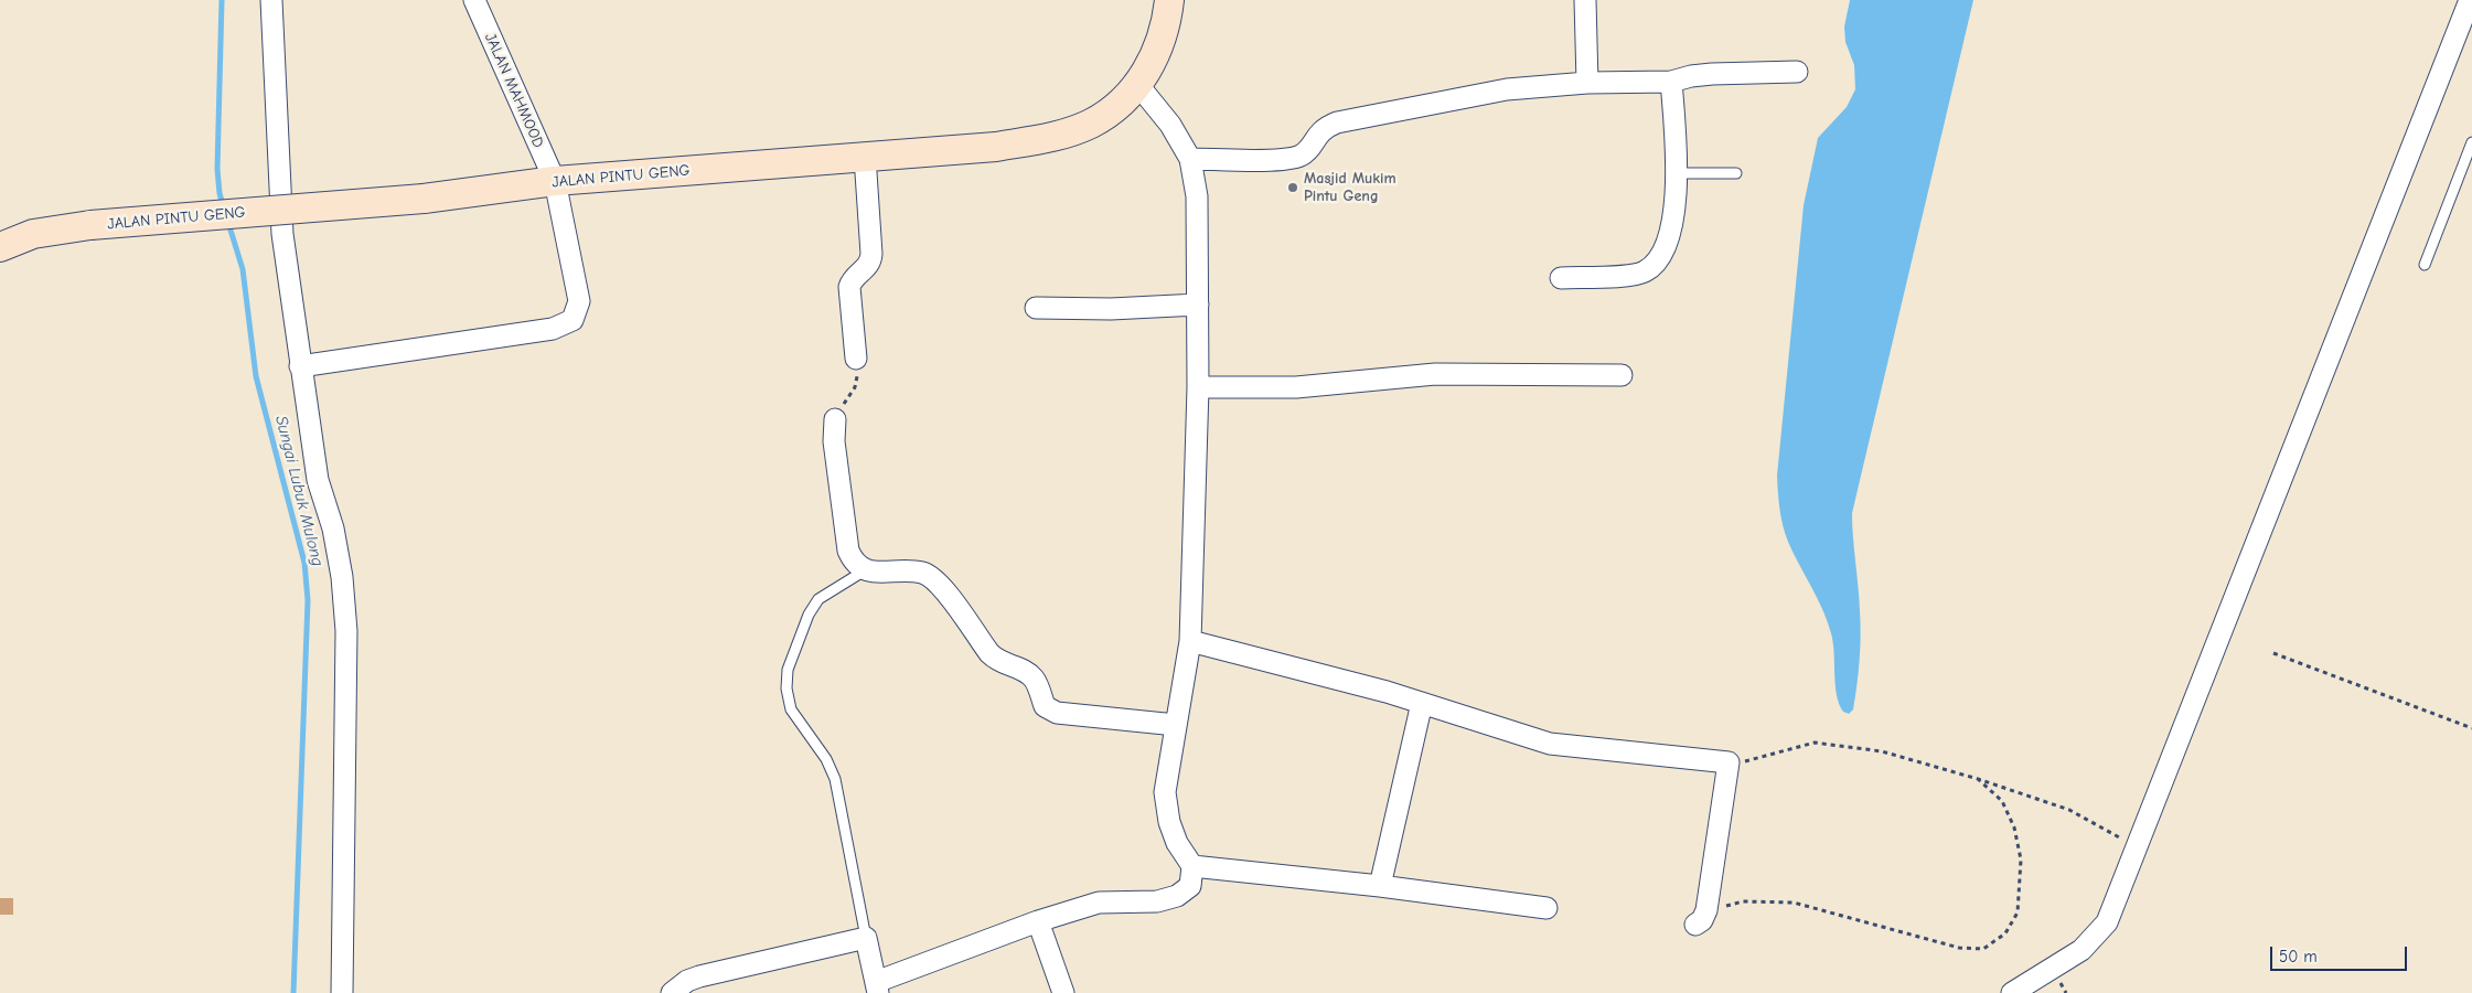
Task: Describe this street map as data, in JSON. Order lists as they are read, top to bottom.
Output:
{
  "streets": {
    "main road": ["JALAN PINTU GENG"],
    "street": ["JALAN MAHMOOD"]
  },
  "crossings": [
    ["JALAN MAHMOOD", "JALAN PINTU GENG"]
  ],
  "water": ["Sungai Lubuk Mulong"],
  "places": ["Masjid Mukim Pintu Geng"],
  "scale_bar": "50 m"
}
